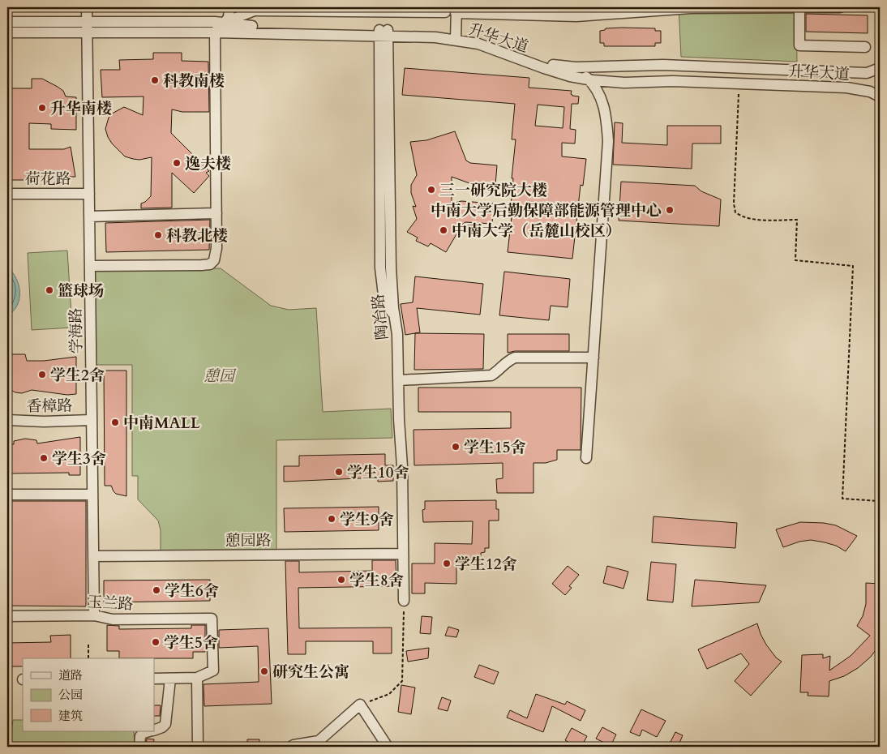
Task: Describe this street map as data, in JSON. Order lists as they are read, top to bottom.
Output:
{
  "streets": {
    "street": [
      "升华大道",
      "荷花路",
      "陶冶路",
      "学海路",
      "香樟路",
      "憩园路",
      "玉兰路"
    ]
  },
  "crossings": [
    ["升华大道", "陶冶路"],
    ["升华大道", "学海路"],
    ["荷花路", "学海路"],
    ["陶冶路", "憩园路"],
    ["学海路", "香樟路"],
    ["学海路", "憩园路"],
    ["学海路", "玉兰路"]
  ],
  "parks": ["憩园"],
  "places": [
    "科教南楼",
    "升华南楼",
    "逸夫楼",
    "三一研究院大楼",
    "中南大学后勤保障部能源管理中心",
    "中南大学（岳麓山校区）",
    "科教北楼",
    "篮球场",
    "学生2舍",
    "中南MALL",
    "学生15舍",
    "学生3舍",
    "学生10舍",
    "学生9舍",
    "学生12舍",
    "学生8舍",
    "学生6舍",
    "学生5舍",
    "研究生公寓"
  ],
  "legend": ["道路", "公园", "建筑"]
}
